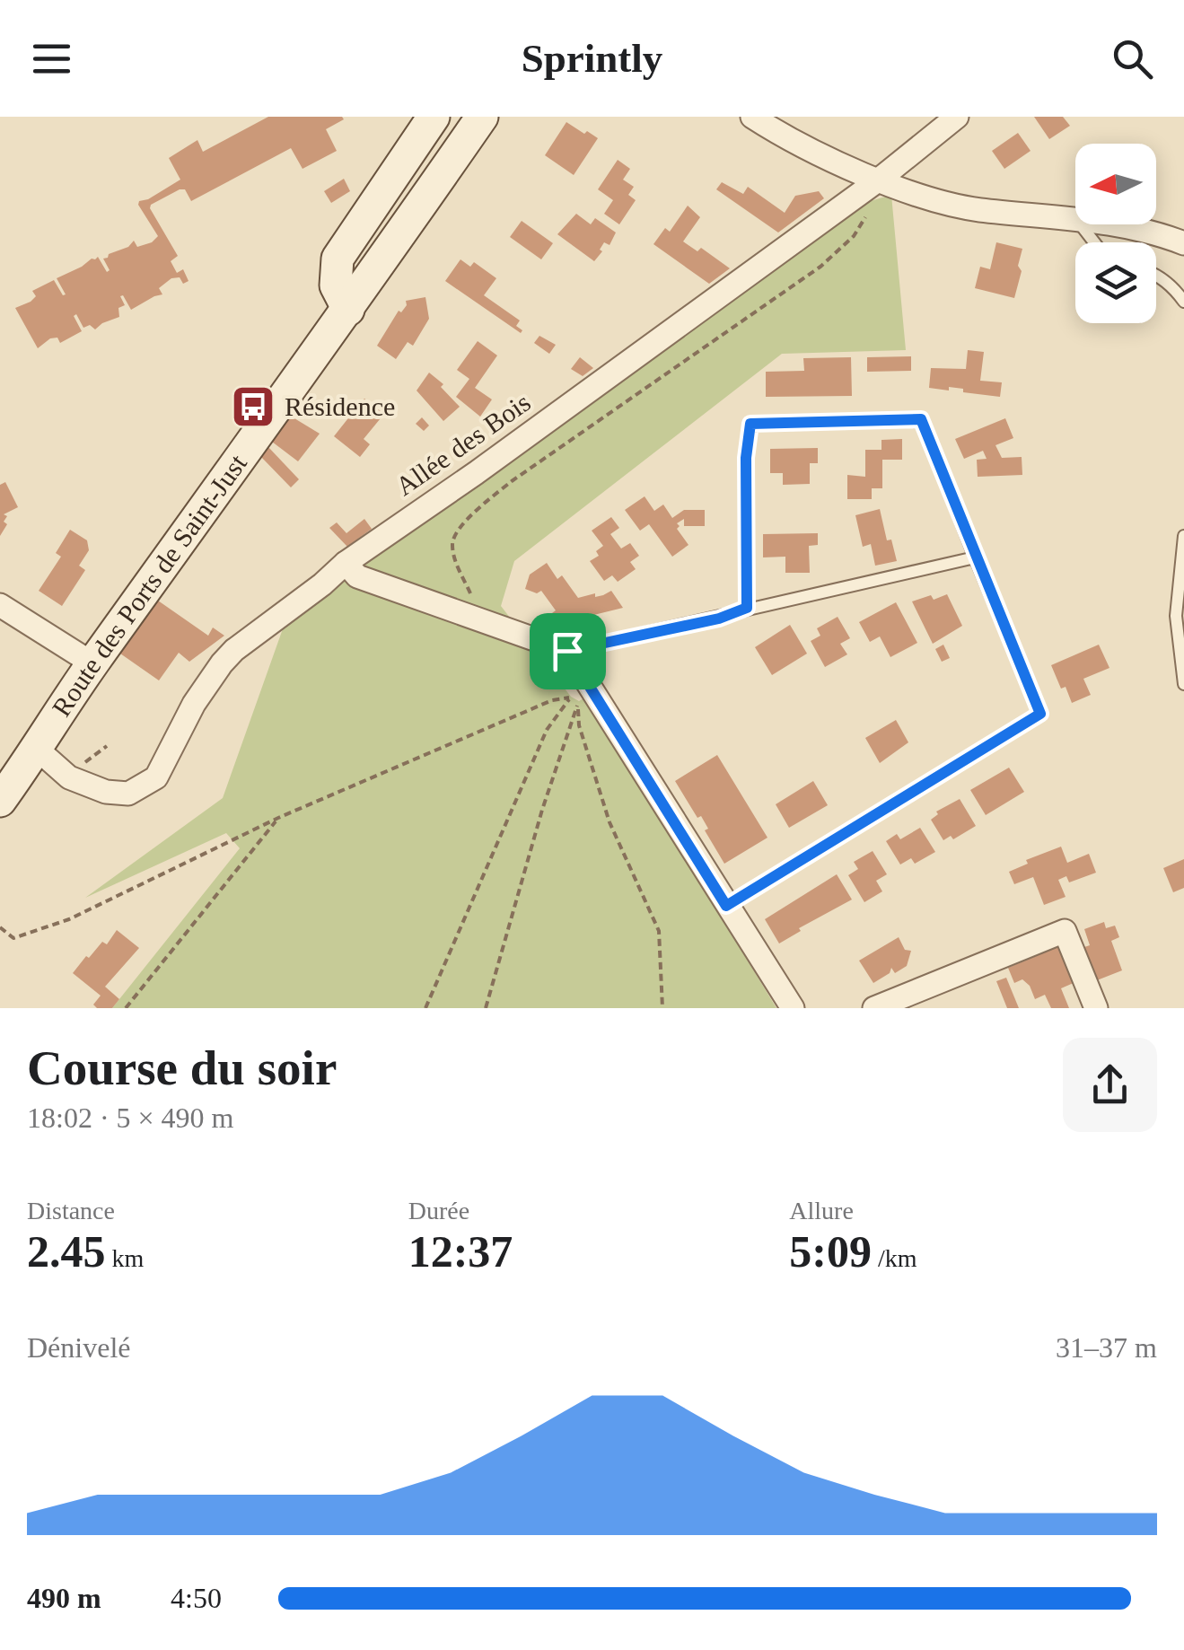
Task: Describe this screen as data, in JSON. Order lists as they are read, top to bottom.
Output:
{
  "streets": {
    "main road": ["Route des Ports de Saint-Just"],
    "street": ["Allée des Bois"]
  },
  "crossings": [
    ["Allée des Bois", "Route des Ports de Saint-Just"]
  ],
  "places": {
    "bus stop": ["Résidence"]
  },
  "north": "left",
  "page": {
    "header": "Sprintly",
    "heading": ["Course du soir", "18:02 · 5 × 490 m"],
    "stats": [
      ["Distance", "2.45 km"],
      ["Durée", "12:37"],
      ["Allure", "5:09 /km"]
    ],
    "chart": ["Dénivelé", "31–37 m"],
    "list": [
      {
        "name": "490 m",
        "note": "4:50"
      }
    ]
  }
}
